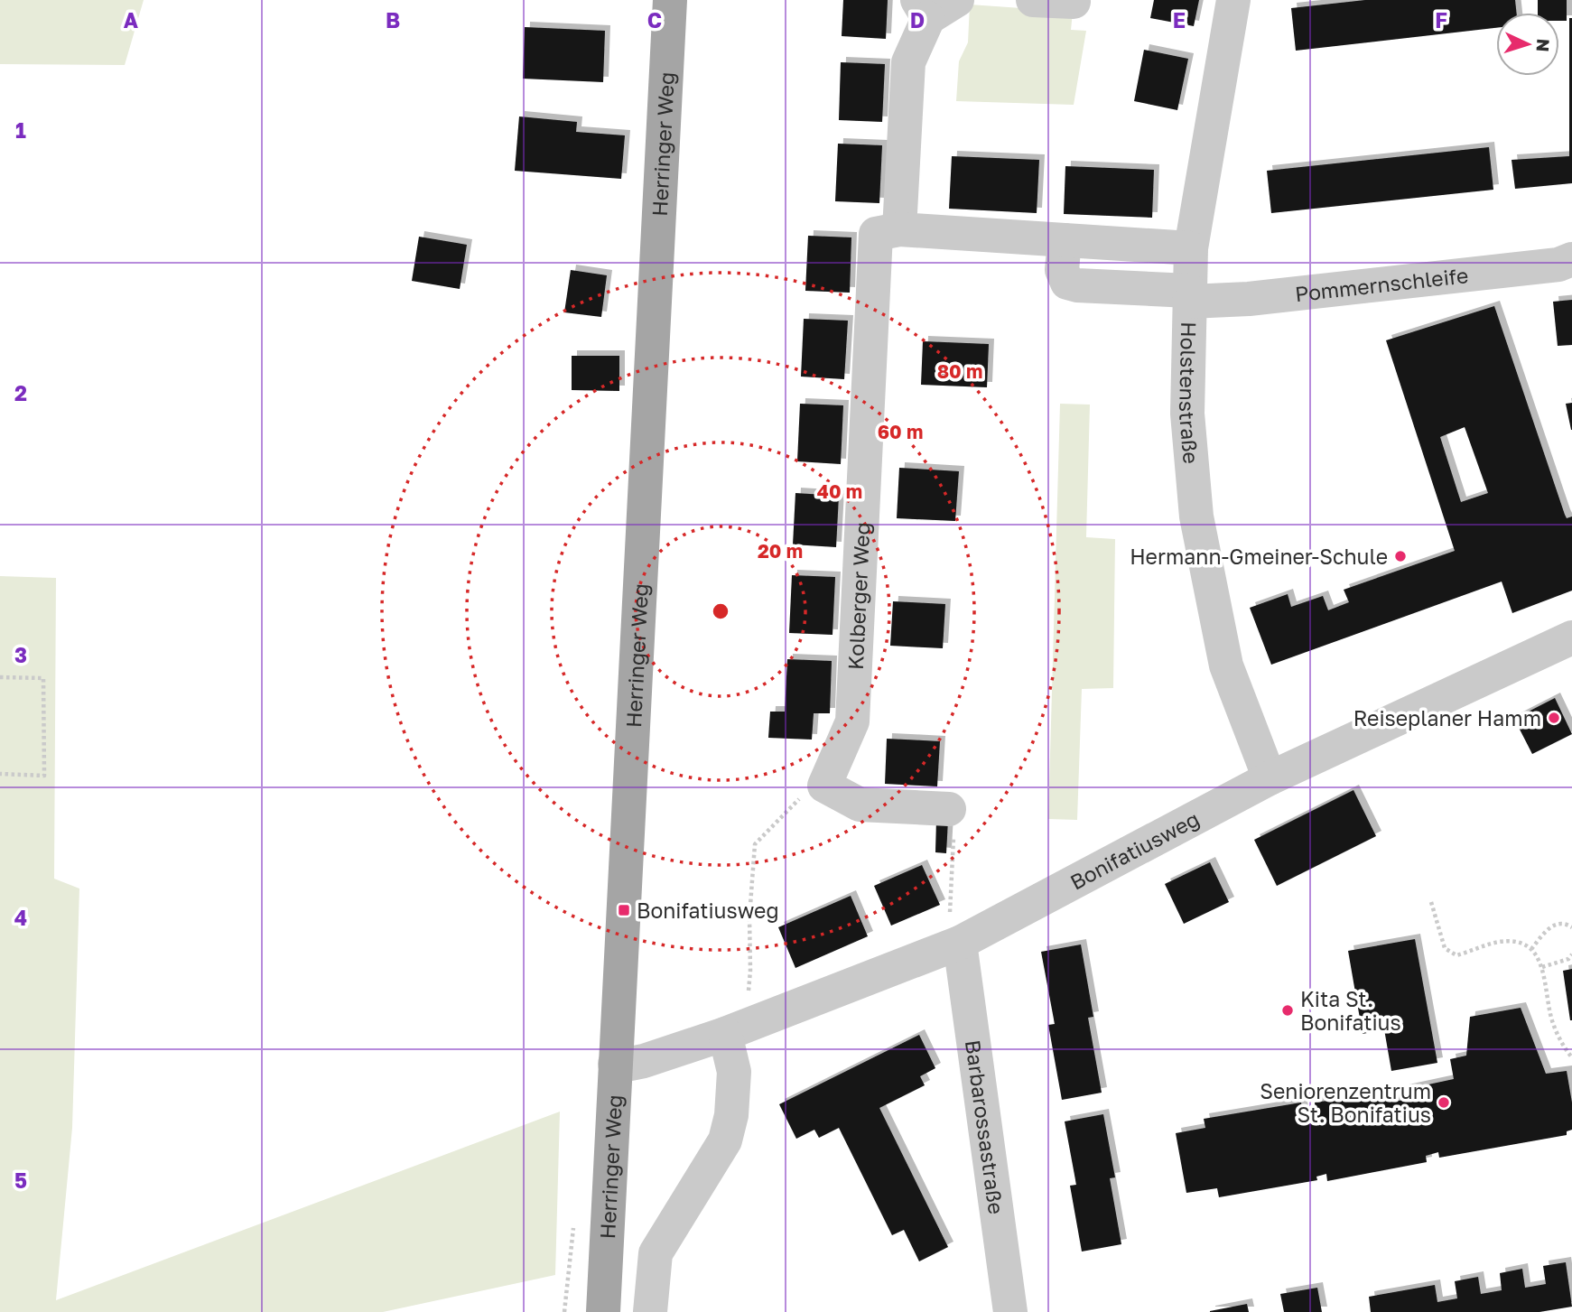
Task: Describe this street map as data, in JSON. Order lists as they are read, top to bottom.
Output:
{
  "streets": {
    "main road": ["Herringer Weg"],
    "street": [
      "Pommernschleife",
      "Holstenstraße",
      "Kolberger Weg",
      "Bonifatiusweg",
      "Barbarossastraße"
    ]
  },
  "crossings": [
    ["Herringer Weg", "Bonifatiusweg"],
    ["Pommernschleife", "Holstenstraße"],
    ["Holstenstraße", "Bonifatiusweg"],
    ["Bonifatiusweg", "Barbarossastraße"]
  ],
  "places": {
    "other": [
      "Hermann-Gmeiner-Schule",
      "Reiseplaner Hamm",
      "Kita St. Bonifatius",
      "Seniorenzentrum St. Bonifatius"
    ],
    "transit": ["Bonifatiusweg"]
  },
  "north": "right",
  "grid": {
    "columns": [
      "A",
      "B",
      "C",
      "D",
      "E",
      "F"
    ],
    "rows": [
      "1",
      "2",
      "3",
      "4",
      "5"
    ]
  },
  "rings": [
    "80 m",
    "60 m",
    "40 m",
    "20 m"
  ]
}
